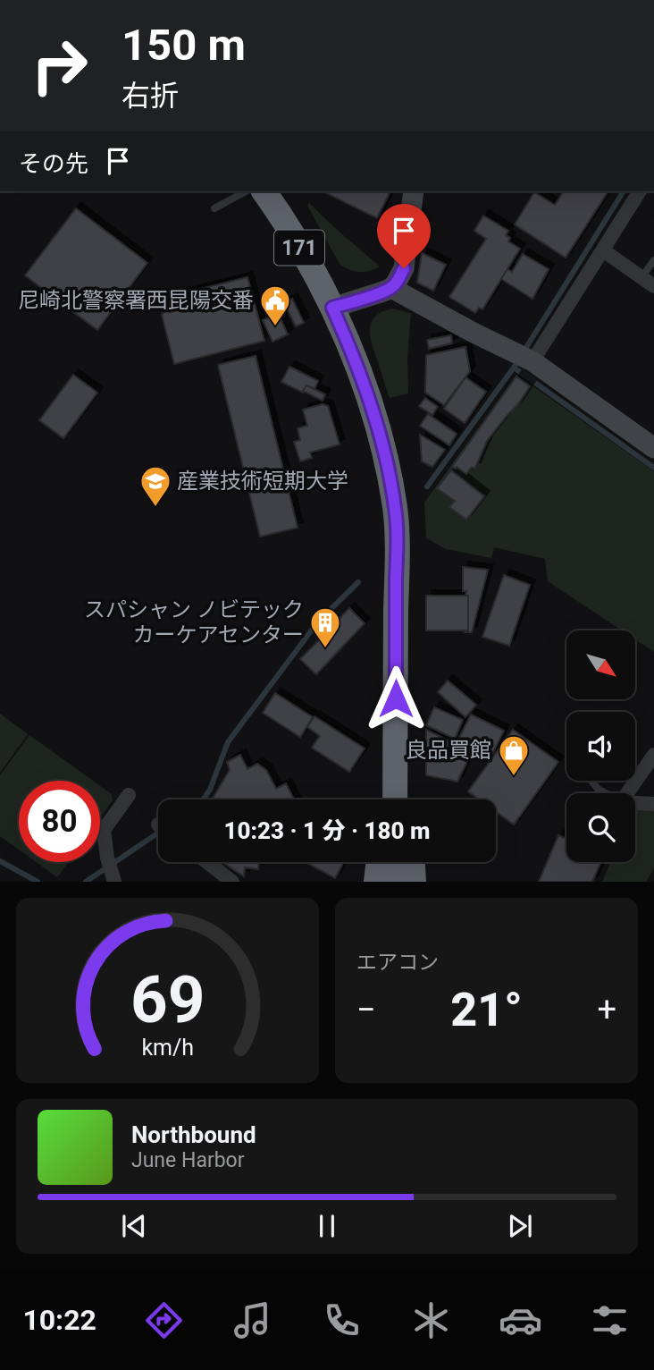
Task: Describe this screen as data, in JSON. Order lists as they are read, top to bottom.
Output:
{
  "streets": {
    "highway": ["171"]
  },
  "places": {
    "public building": ["尼崎北警察署西昆陽交番"],
    "school or university": ["産業技術短期大学"],
    "building": ["スパシャン ノビテック カーケアセンター"],
    "shop": ["良品買館"]
  },
  "north": "bottom right",
  "page": {
    "turn": ["150 m", "右折"],
    "then": "その先",
    "limit": "80",
    "trip": "10:23 · 1 分 · 180 m",
    "tile": "エアコン",
    "heat": ["−", "21°", "+"],
    "song": ["Northbound", "June Harbor"],
    "tabs": "10:22",
    "gauge": ["69", "km/h"]
  }
}
